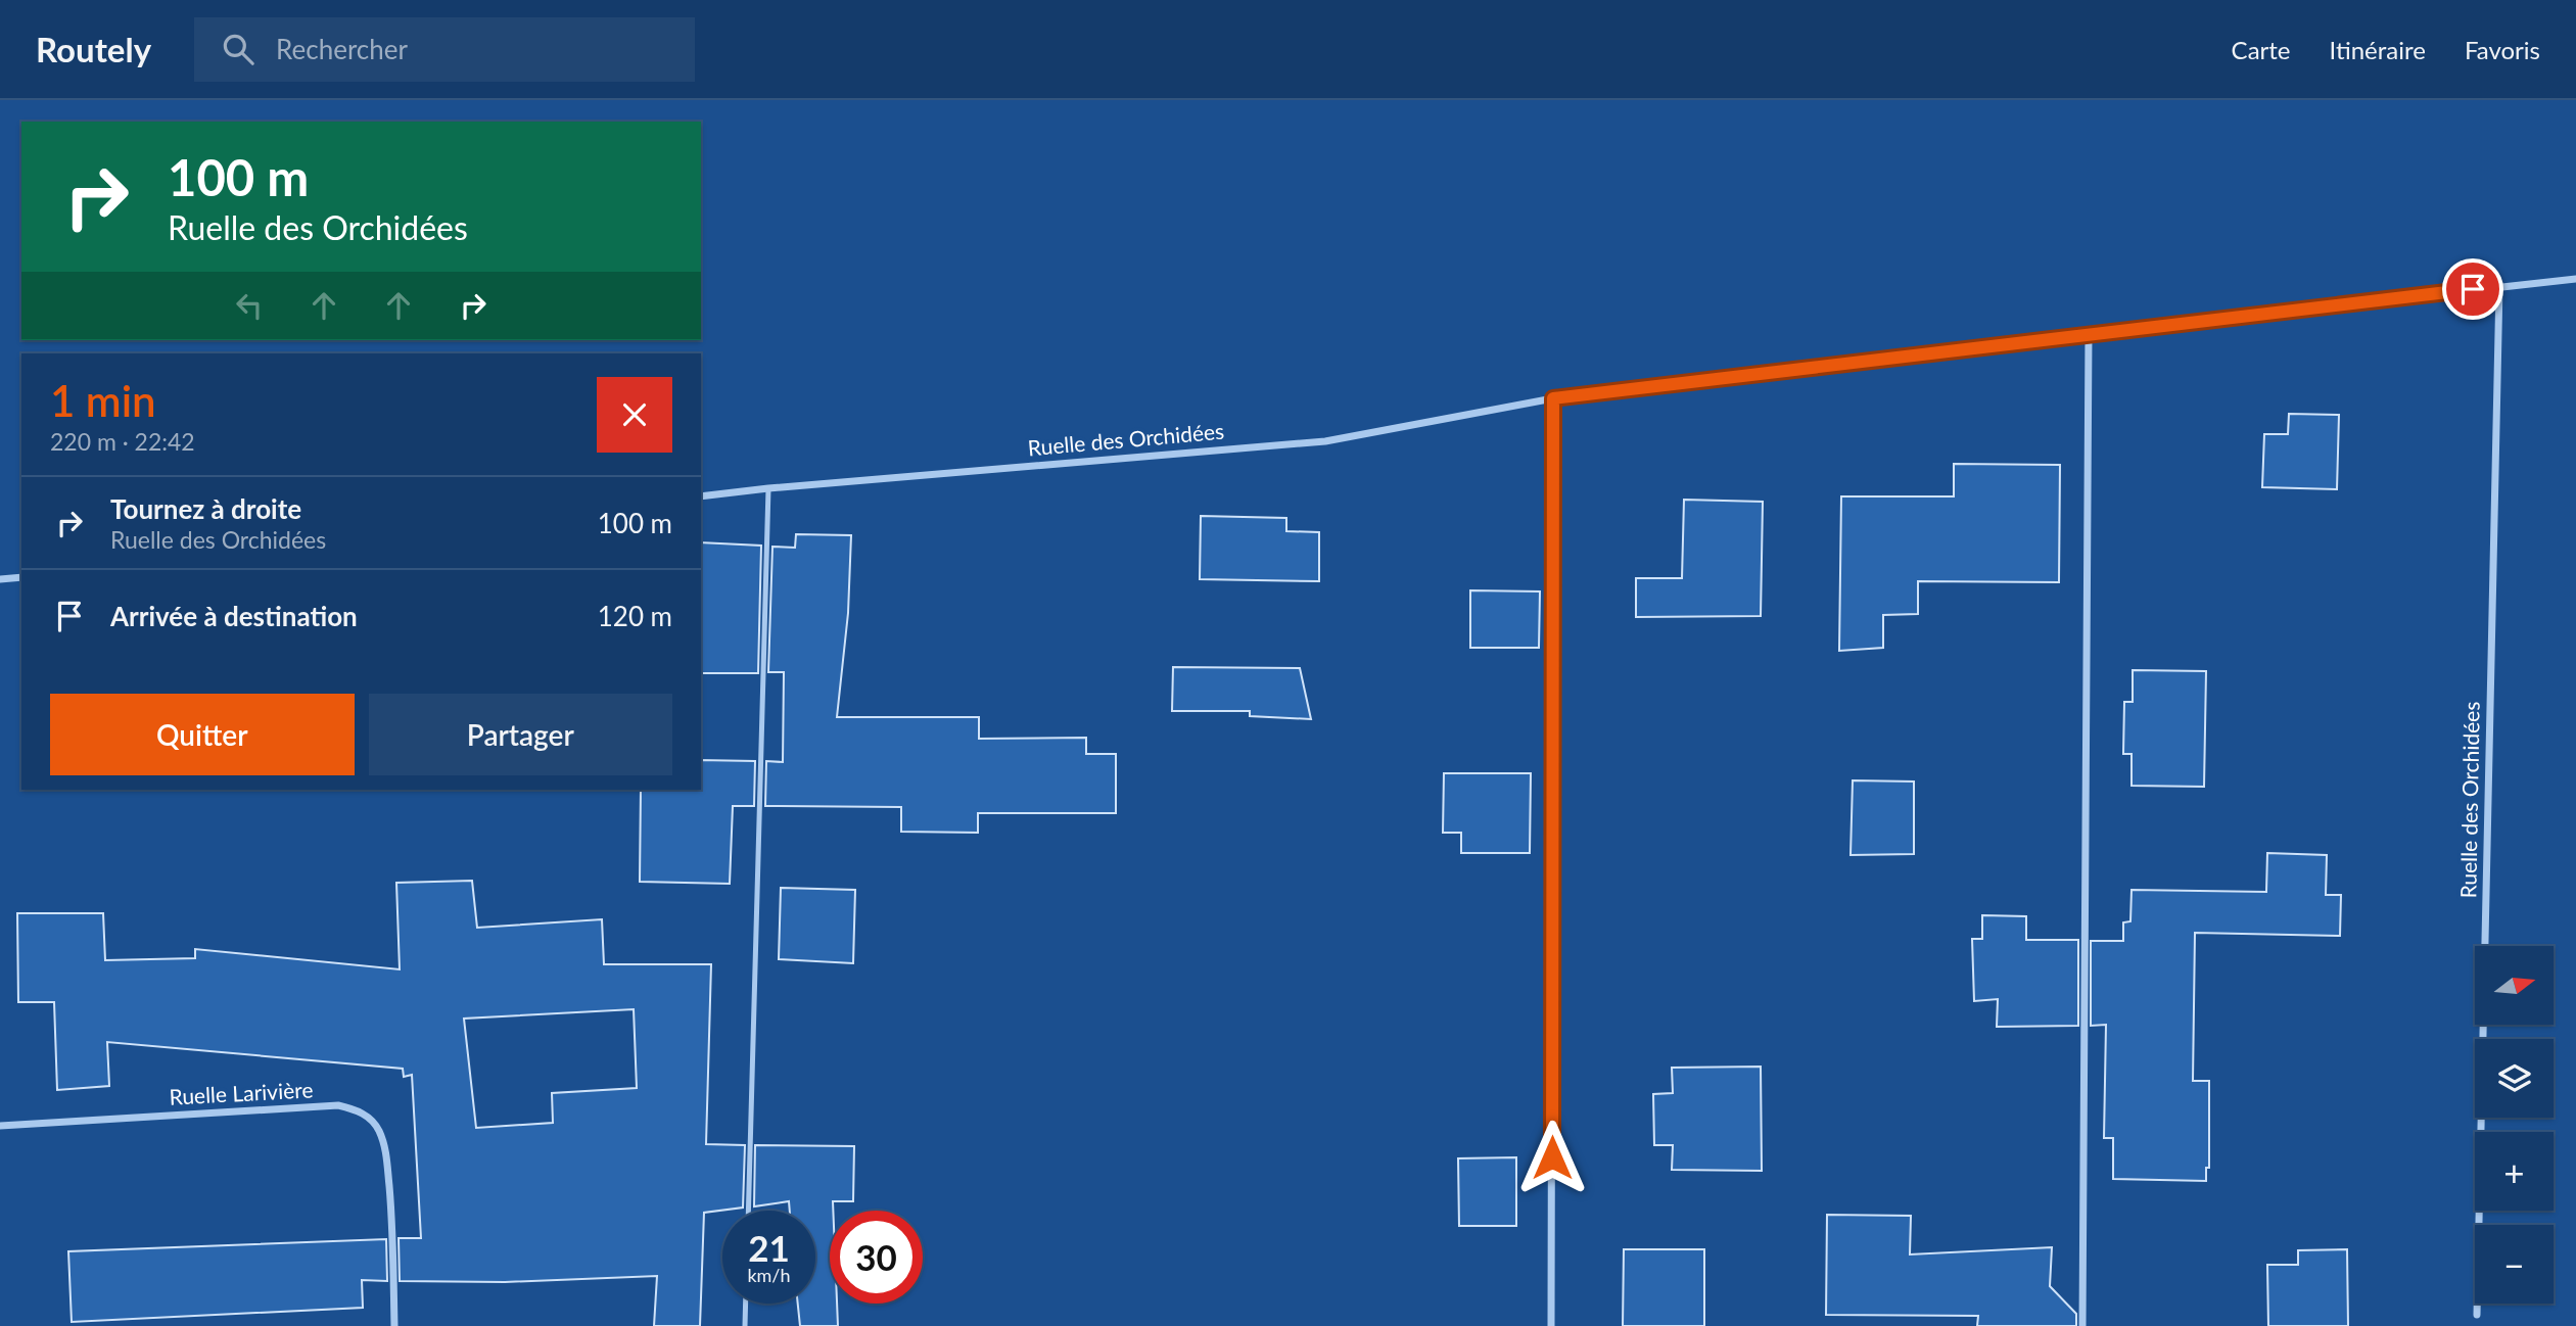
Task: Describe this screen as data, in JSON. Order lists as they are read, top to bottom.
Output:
{
  "streets": {
    "street": ["Ruelle des Orchidées", "Ruelle Larivière"]
  },
  "north": "right",
  "page": {
    "header": "Routely",
    "search": "Rechercher",
    "nav": ["Carte", "Itinéraire", "Favoris"],
    "turn": ["100 m", "Ruelle des Orchidées"],
    "heading": ["1 min", "220 m · 22:42"],
    "list": [
      {
        "name": "Tournez à droite",
        "note": "Ruelle des Orchidées",
        "value": "100 m"
      },
      {
        "name": "Arrivée à destination",
        "value": "120 m"
      }
    ],
    "buttons": ["Quitter", "Partager"],
    "map_buttons": ["+", "−"],
    "speed": "21 km/h",
    "limit": "30"
  }
}
